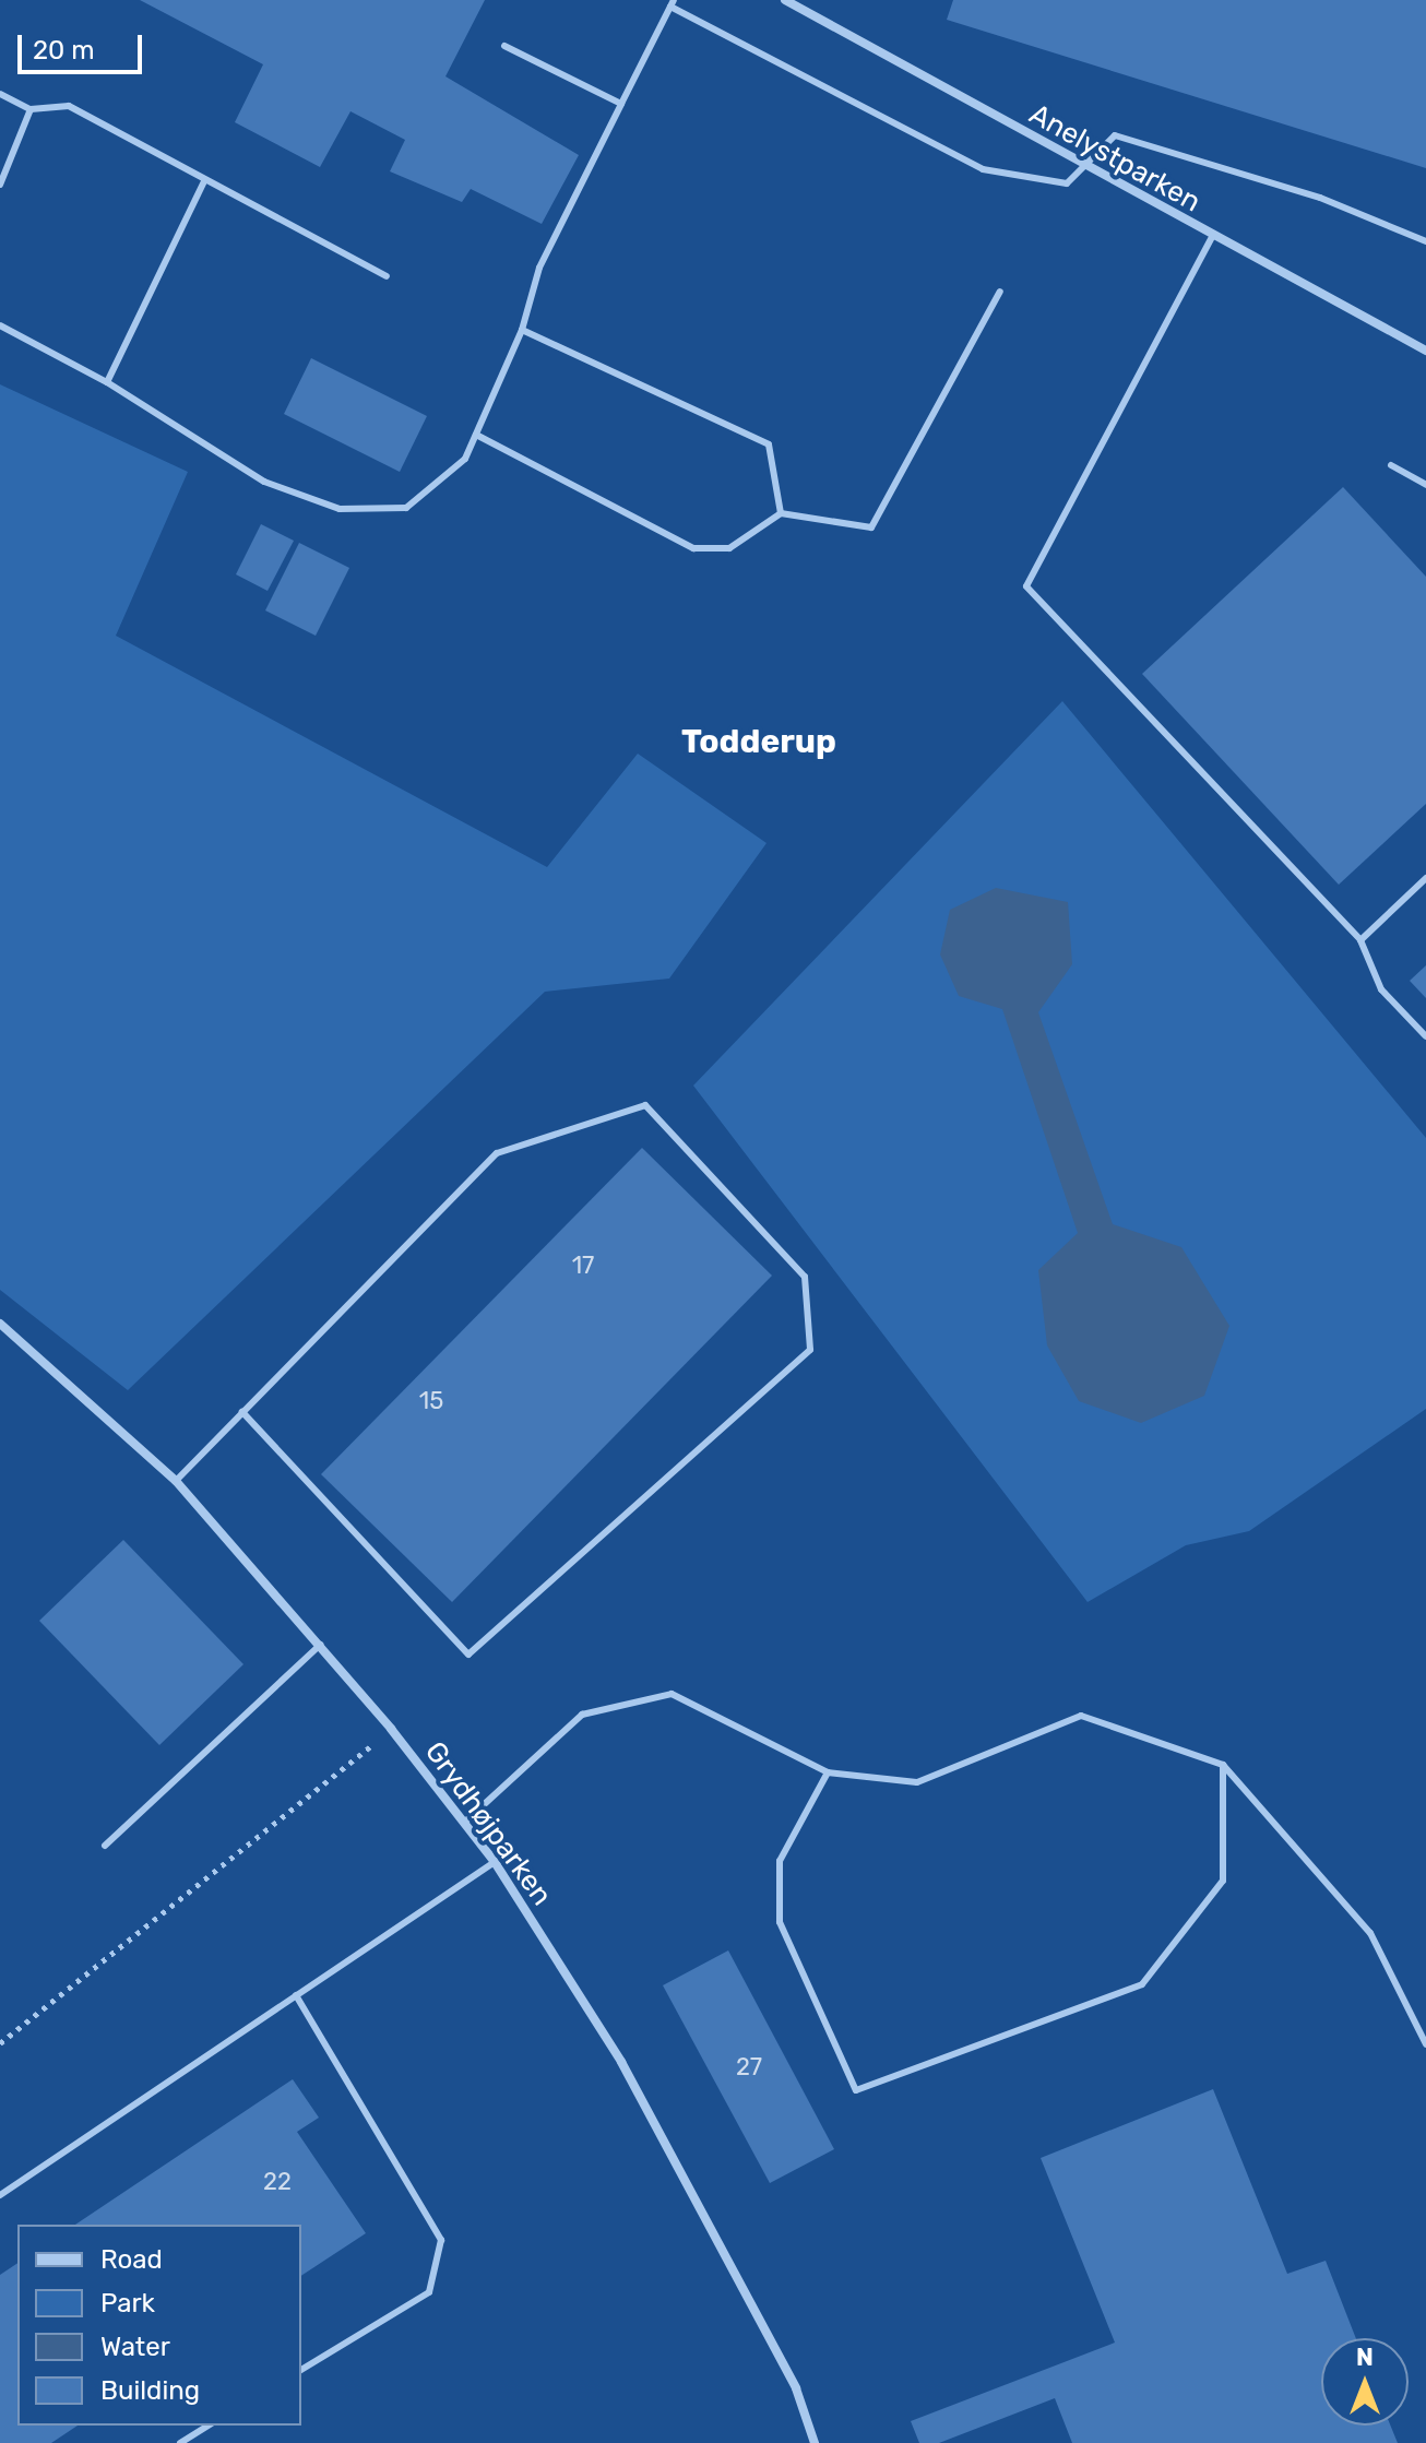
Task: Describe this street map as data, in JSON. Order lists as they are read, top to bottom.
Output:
{
  "streets": {
    "street": ["Anelystparken", "Grydhøjparken"]
  },
  "districts": ["Todderup"],
  "house_numbers": [
    "17",
    "15",
    "27",
    "22"
  ],
  "legend": [
    "Road",
    "Park",
    "Water",
    "Building"
  ],
  "scale_bar": "20 m",
  "north": "top"
}
